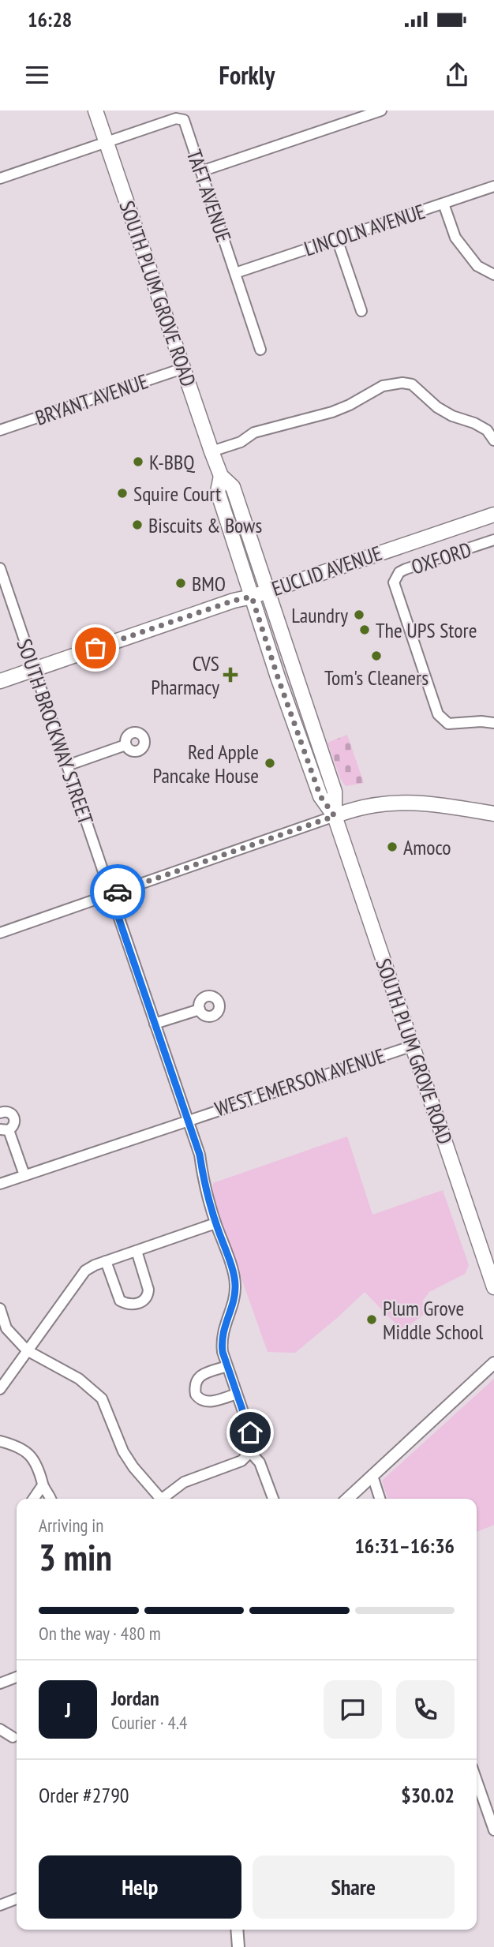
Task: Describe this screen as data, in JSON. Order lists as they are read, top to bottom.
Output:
{
  "streets": {
    "main road": ["SOUTH PLUM GROVE ROAD", "EUCLID AVENUE"],
    "street": [
      "TAFT AVENUE",
      "LINCOLN AVENUE",
      "BRYANT AVENUE",
      "OXFORD",
      "SOUTH BROCKWAY STREET",
      "WEST EMERSON AVENUE"
    ]
  },
  "crossings": [
    ["TAFT AVENUE", "LINCOLN AVENUE"],
    ["TAFT AVENUE", "SOUTH PLUM GROVE ROAD"],
    ["SOUTH PLUM GROVE ROAD", "BRYANT AVENUE"],
    ["SOUTH PLUM GROVE ROAD", "EUCLID AVENUE"],
    ["SOUTH PLUM GROVE ROAD", "WEST EMERSON AVENUE"],
    ["EUCLID AVENUE", "SOUTH BROCKWAY STREET"],
    ["SOUTH BROCKWAY STREET", "WEST EMERSON AVENUE"]
  ],
  "places": {
    "other": [
      "K-BBQ",
      "Squire Court",
      "Biscuits & Bows",
      "BMO",
      "Laundry",
      "The UPS Store",
      "Tom's Cleaners",
      "Red Apple Pancake House",
      "Amoco",
      "Plum Grove Middle School"
    ],
    "health": ["CVS Pharmacy"]
  },
  "page": {
    "status": "16:28",
    "header": "Forkly",
    "heading": ["3 min", "Arriving in", "16:31–16:36"],
    "panel": [
      "Jordan",
      "Courier · 4.4",
      "Order #2790",
      "$30.02"
    ],
    "bar": "On the way · 480 m",
    "round": "J",
    "buttons": ["Help", "Share"]
  }
}
